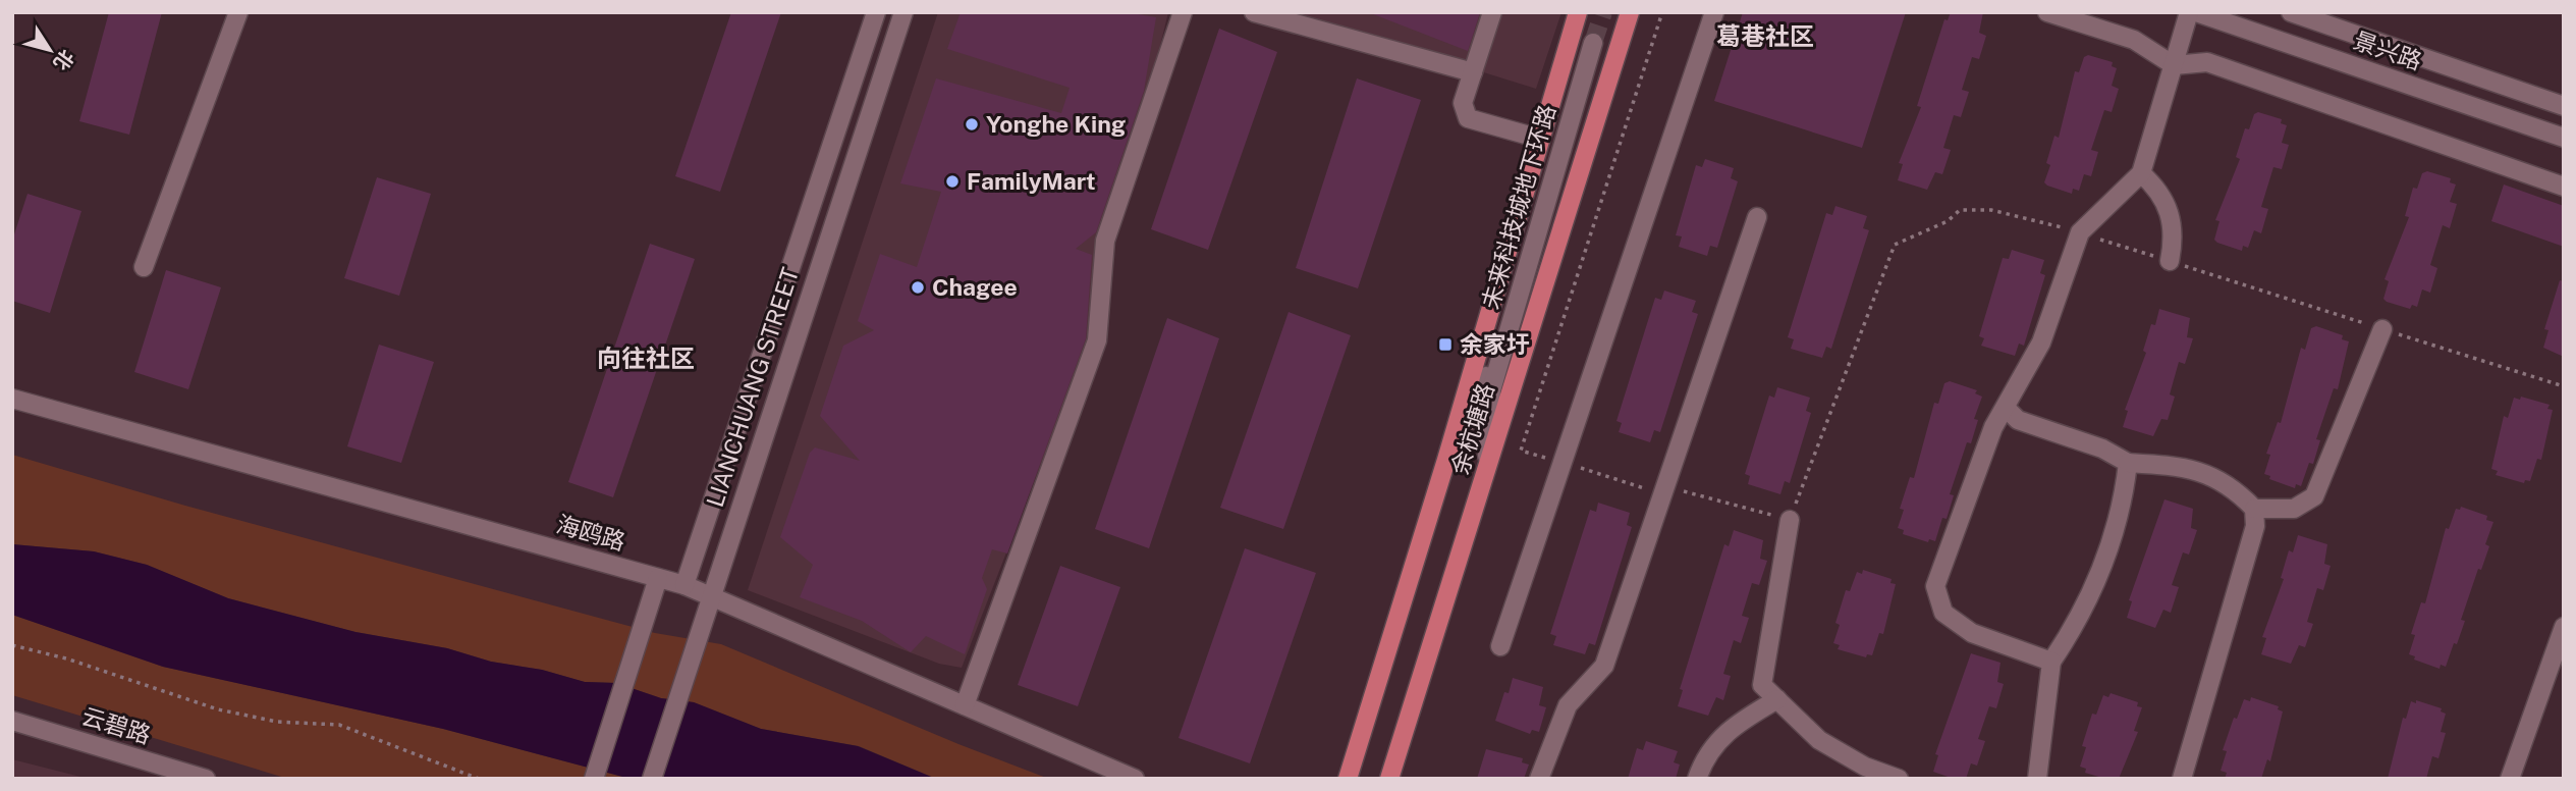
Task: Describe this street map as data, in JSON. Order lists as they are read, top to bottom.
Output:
{
  "streets": {
    "main road": ["余杭塘路"],
    "street": [
      "景兴路",
      "未来科技城地下环路",
      "LIANCHUANG STREET",
      "海鸥路",
      "云碧路"
    ]
  },
  "crossings": [
    ["未来科技城地下环路", "余杭塘路"],
    ["LIANCHUANG STREET", "海鸥路"]
  ],
  "districts": ["葛巷社区", "向往社区"],
  "places": {
    "other": ["Yonghe King", "FamilyMart", "Chagee"],
    "transit": ["余家圩"]
  },
  "north": "bottom right"
}
